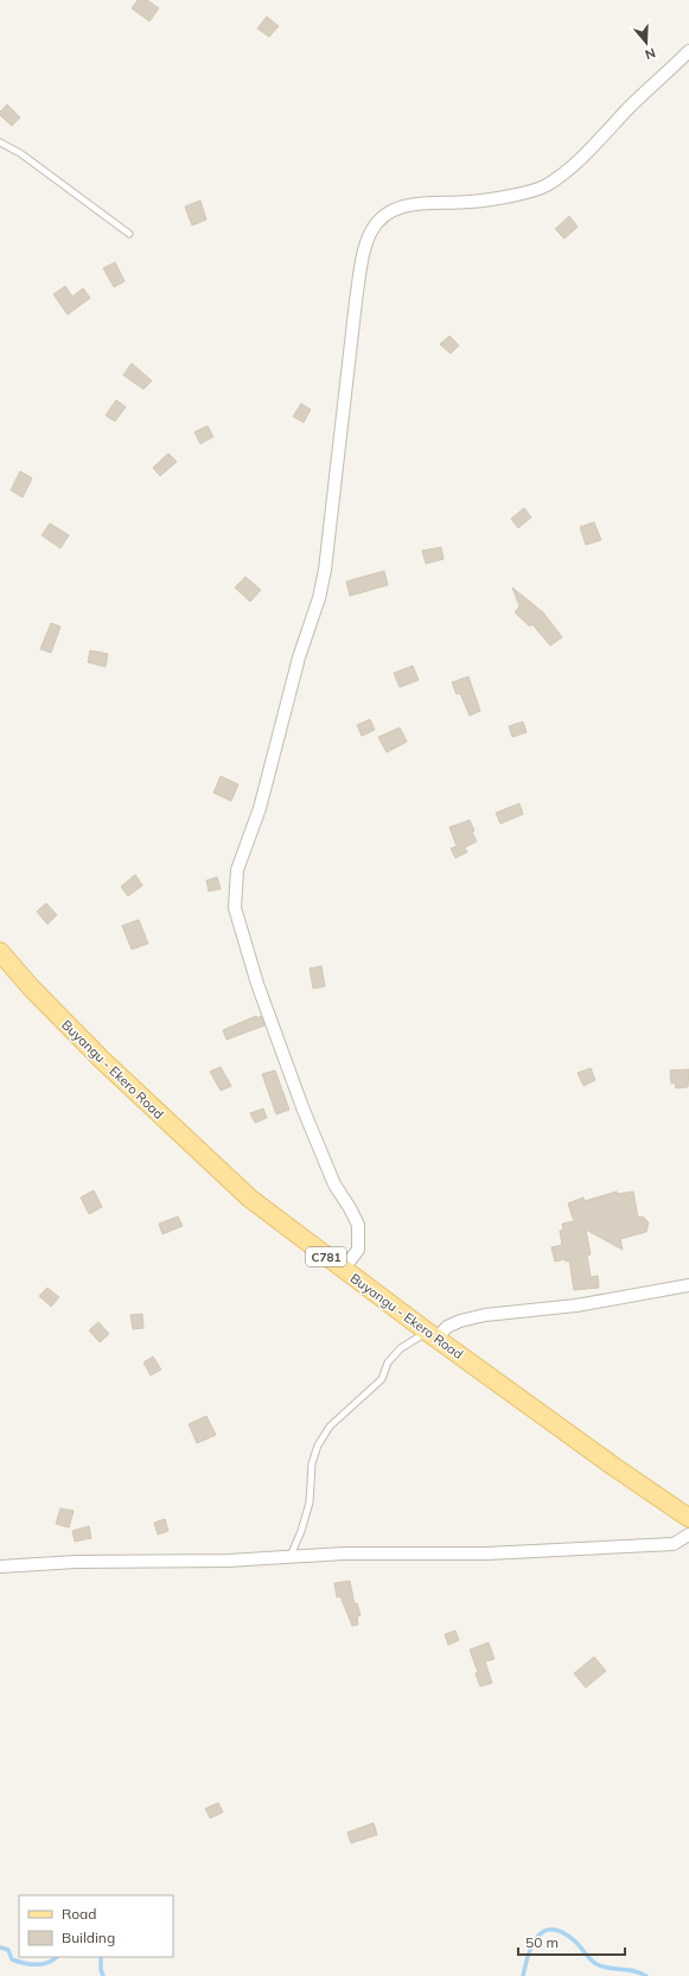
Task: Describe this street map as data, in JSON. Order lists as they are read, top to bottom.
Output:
{
  "streets": {
    "main road": ["Buyangu - Ekero Road", "C781"]
  },
  "legend": ["Road", "Building"],
  "scale_bar": "50 m",
  "north": "bottom"
}
